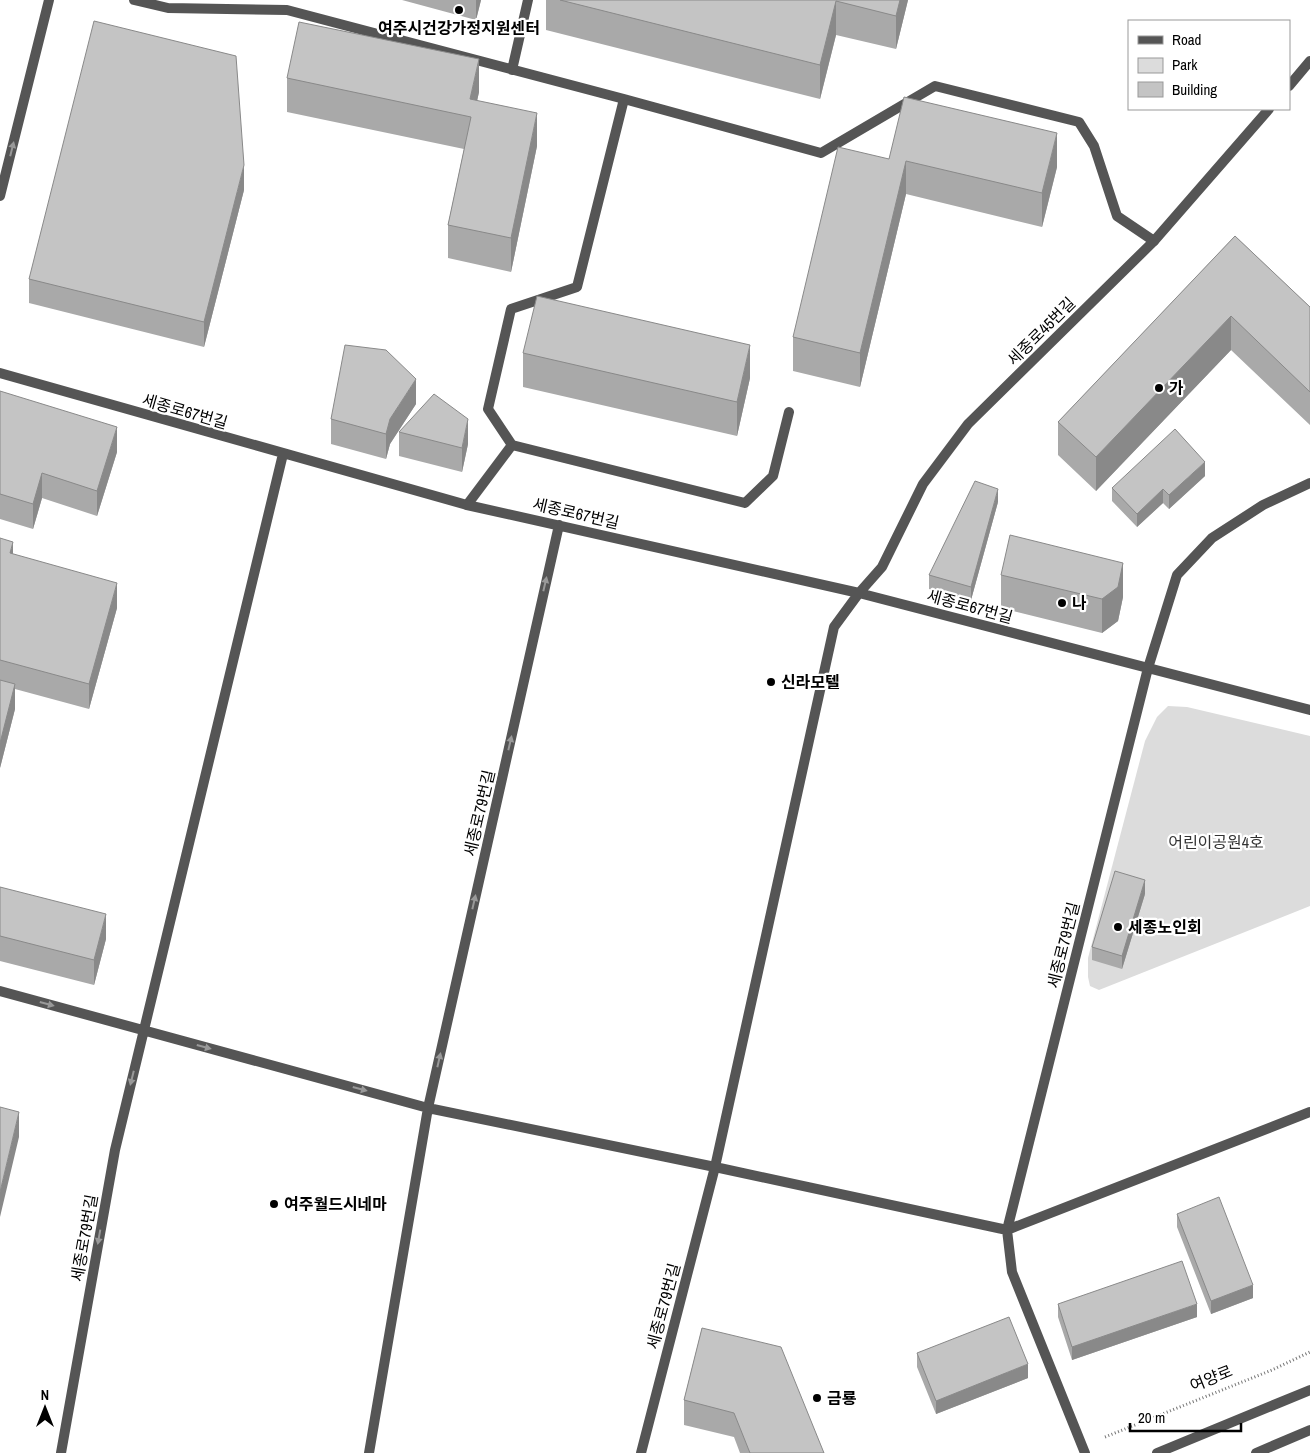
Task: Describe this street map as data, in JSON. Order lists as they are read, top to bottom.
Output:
{
  "streets": {
    "street": ["세종로45번길", "세종로67번길", "세종로79번길"],
    "path": ["여양로"]
  },
  "crossings": [
    ["세종로45번길", "세종로67번길"],
    ["세종로45번길", "세종로79번길"],
    ["세종로67번길", "세종로79번길"],
    ["세종로79번길", "여양로"]
  ],
  "parks": ["어린이공원4호"],
  "places": [
    "여주시건강가정지원센터",
    "가",
    "나",
    "신라모텔",
    "세종노인회",
    "여주월드시네마",
    "금룡"
  ],
  "legend": ["Road", "Park", "Building"],
  "scale_bar": "20 m",
  "north": "top"
}
